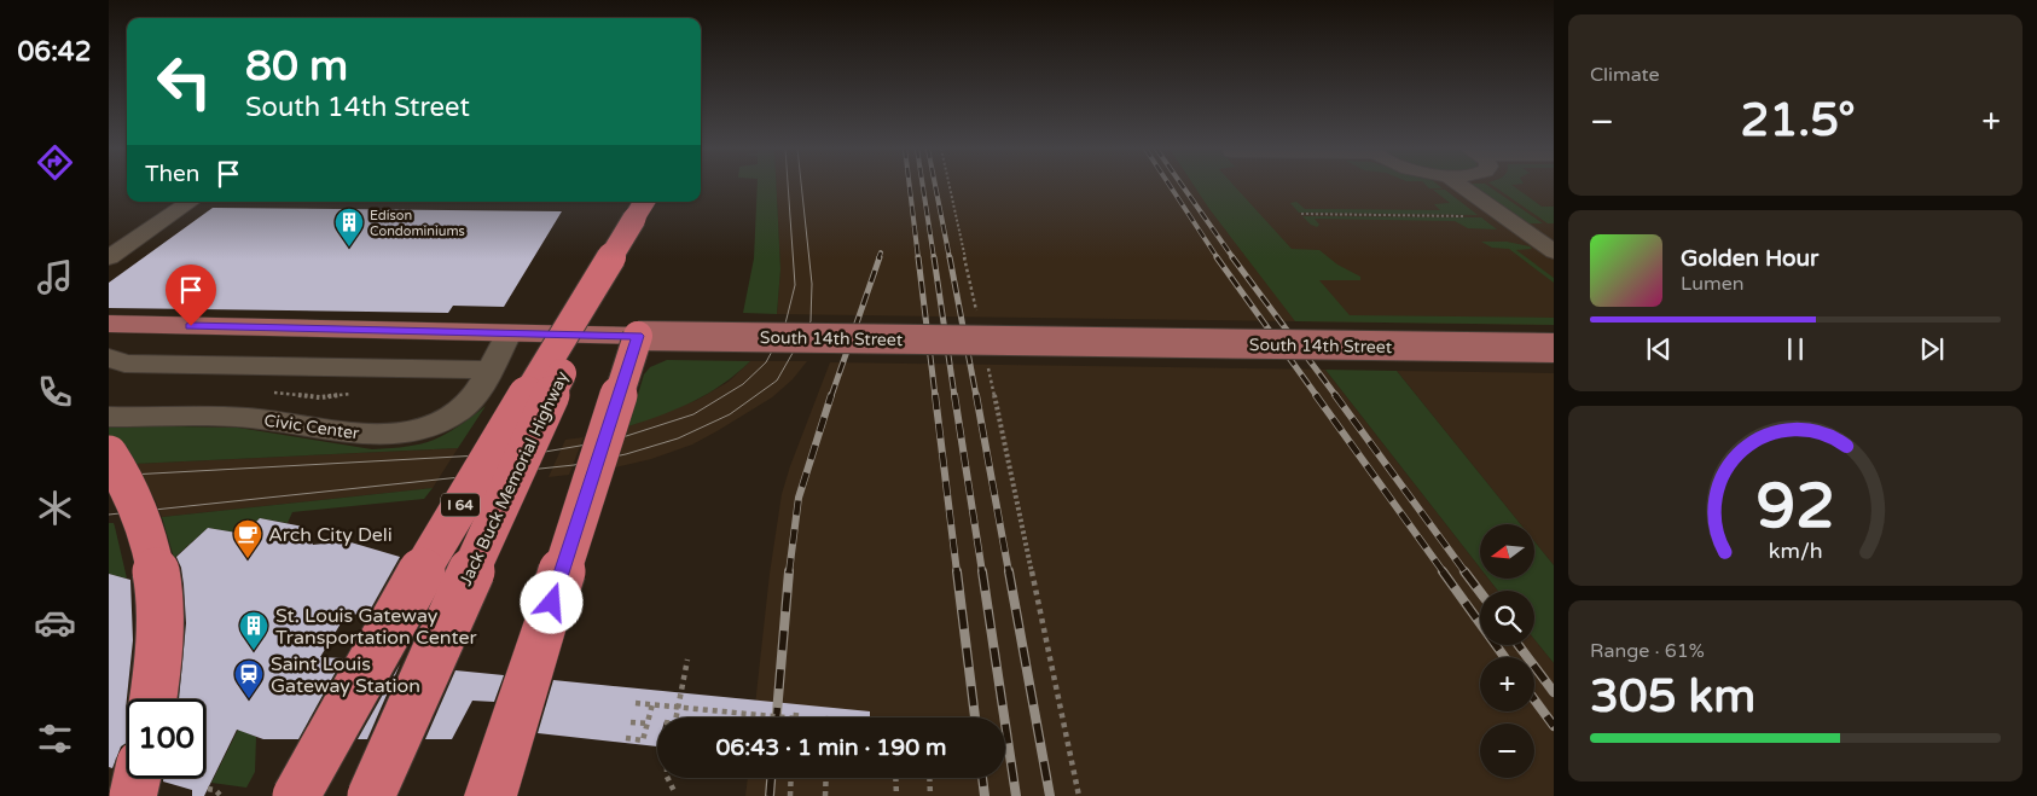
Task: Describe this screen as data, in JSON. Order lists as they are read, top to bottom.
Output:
{
  "streets": {
    "highway": ["Jack Buck Memorial Highway", "I 64"],
    "main road": ["South 14th Street"],
    "street": ["Civic Center"]
  },
  "crossings": [
    ["South 14th Street", "Civic Center"]
  ],
  "places": {
    "building": ["Edison Condominiums", "St. Louis Gateway Transportation Center"],
    "cafe": ["Arch City Deli"],
    "station": ["Saint Louis Gateway Station"]
  },
  "north": "left",
  "page": {
    "tabs": "06:42",
    "tile": [
      "Climate",
      ["Range · 61%", "305 km"]
    ],
    "turn": ["80 m", "South 14th Street"],
    "heat": ["−", "21.5°", "+"],
    "then": "Then",
    "song": ["Golden Hour", "Lumen"],
    "map_buttons": ["+", "−"],
    "limit": "100",
    "trip": "06:43 · 1 min · 190 m",
    "gauge": ["92", "km/h"]
  }
}
